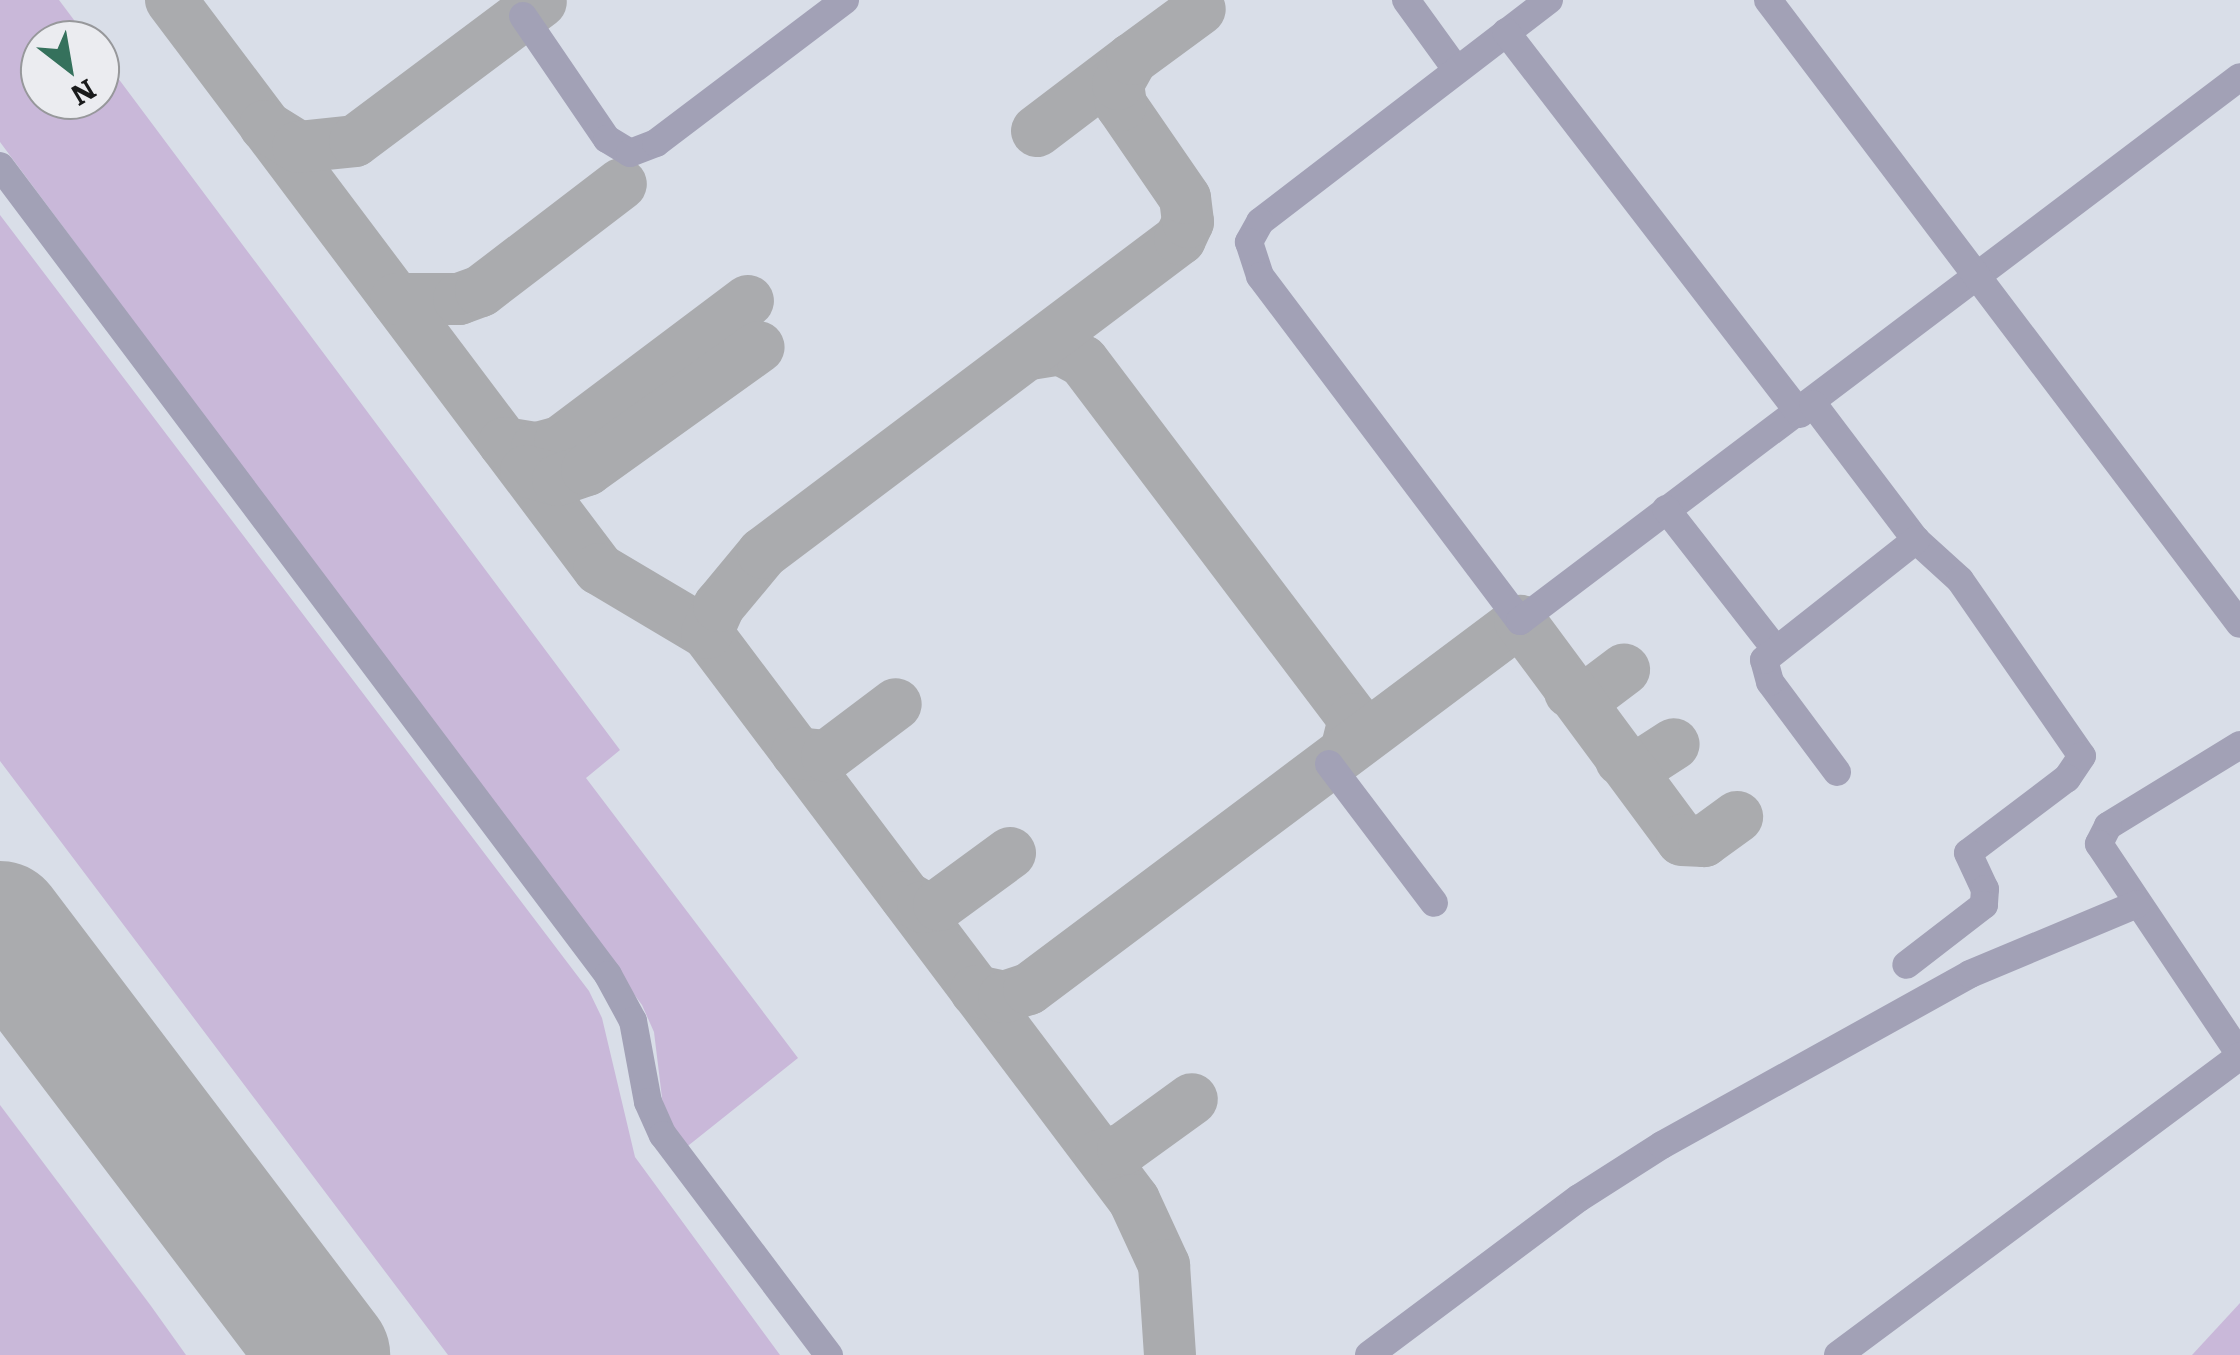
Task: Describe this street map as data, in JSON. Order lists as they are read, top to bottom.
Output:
{
  "north": "bottom right"
}
